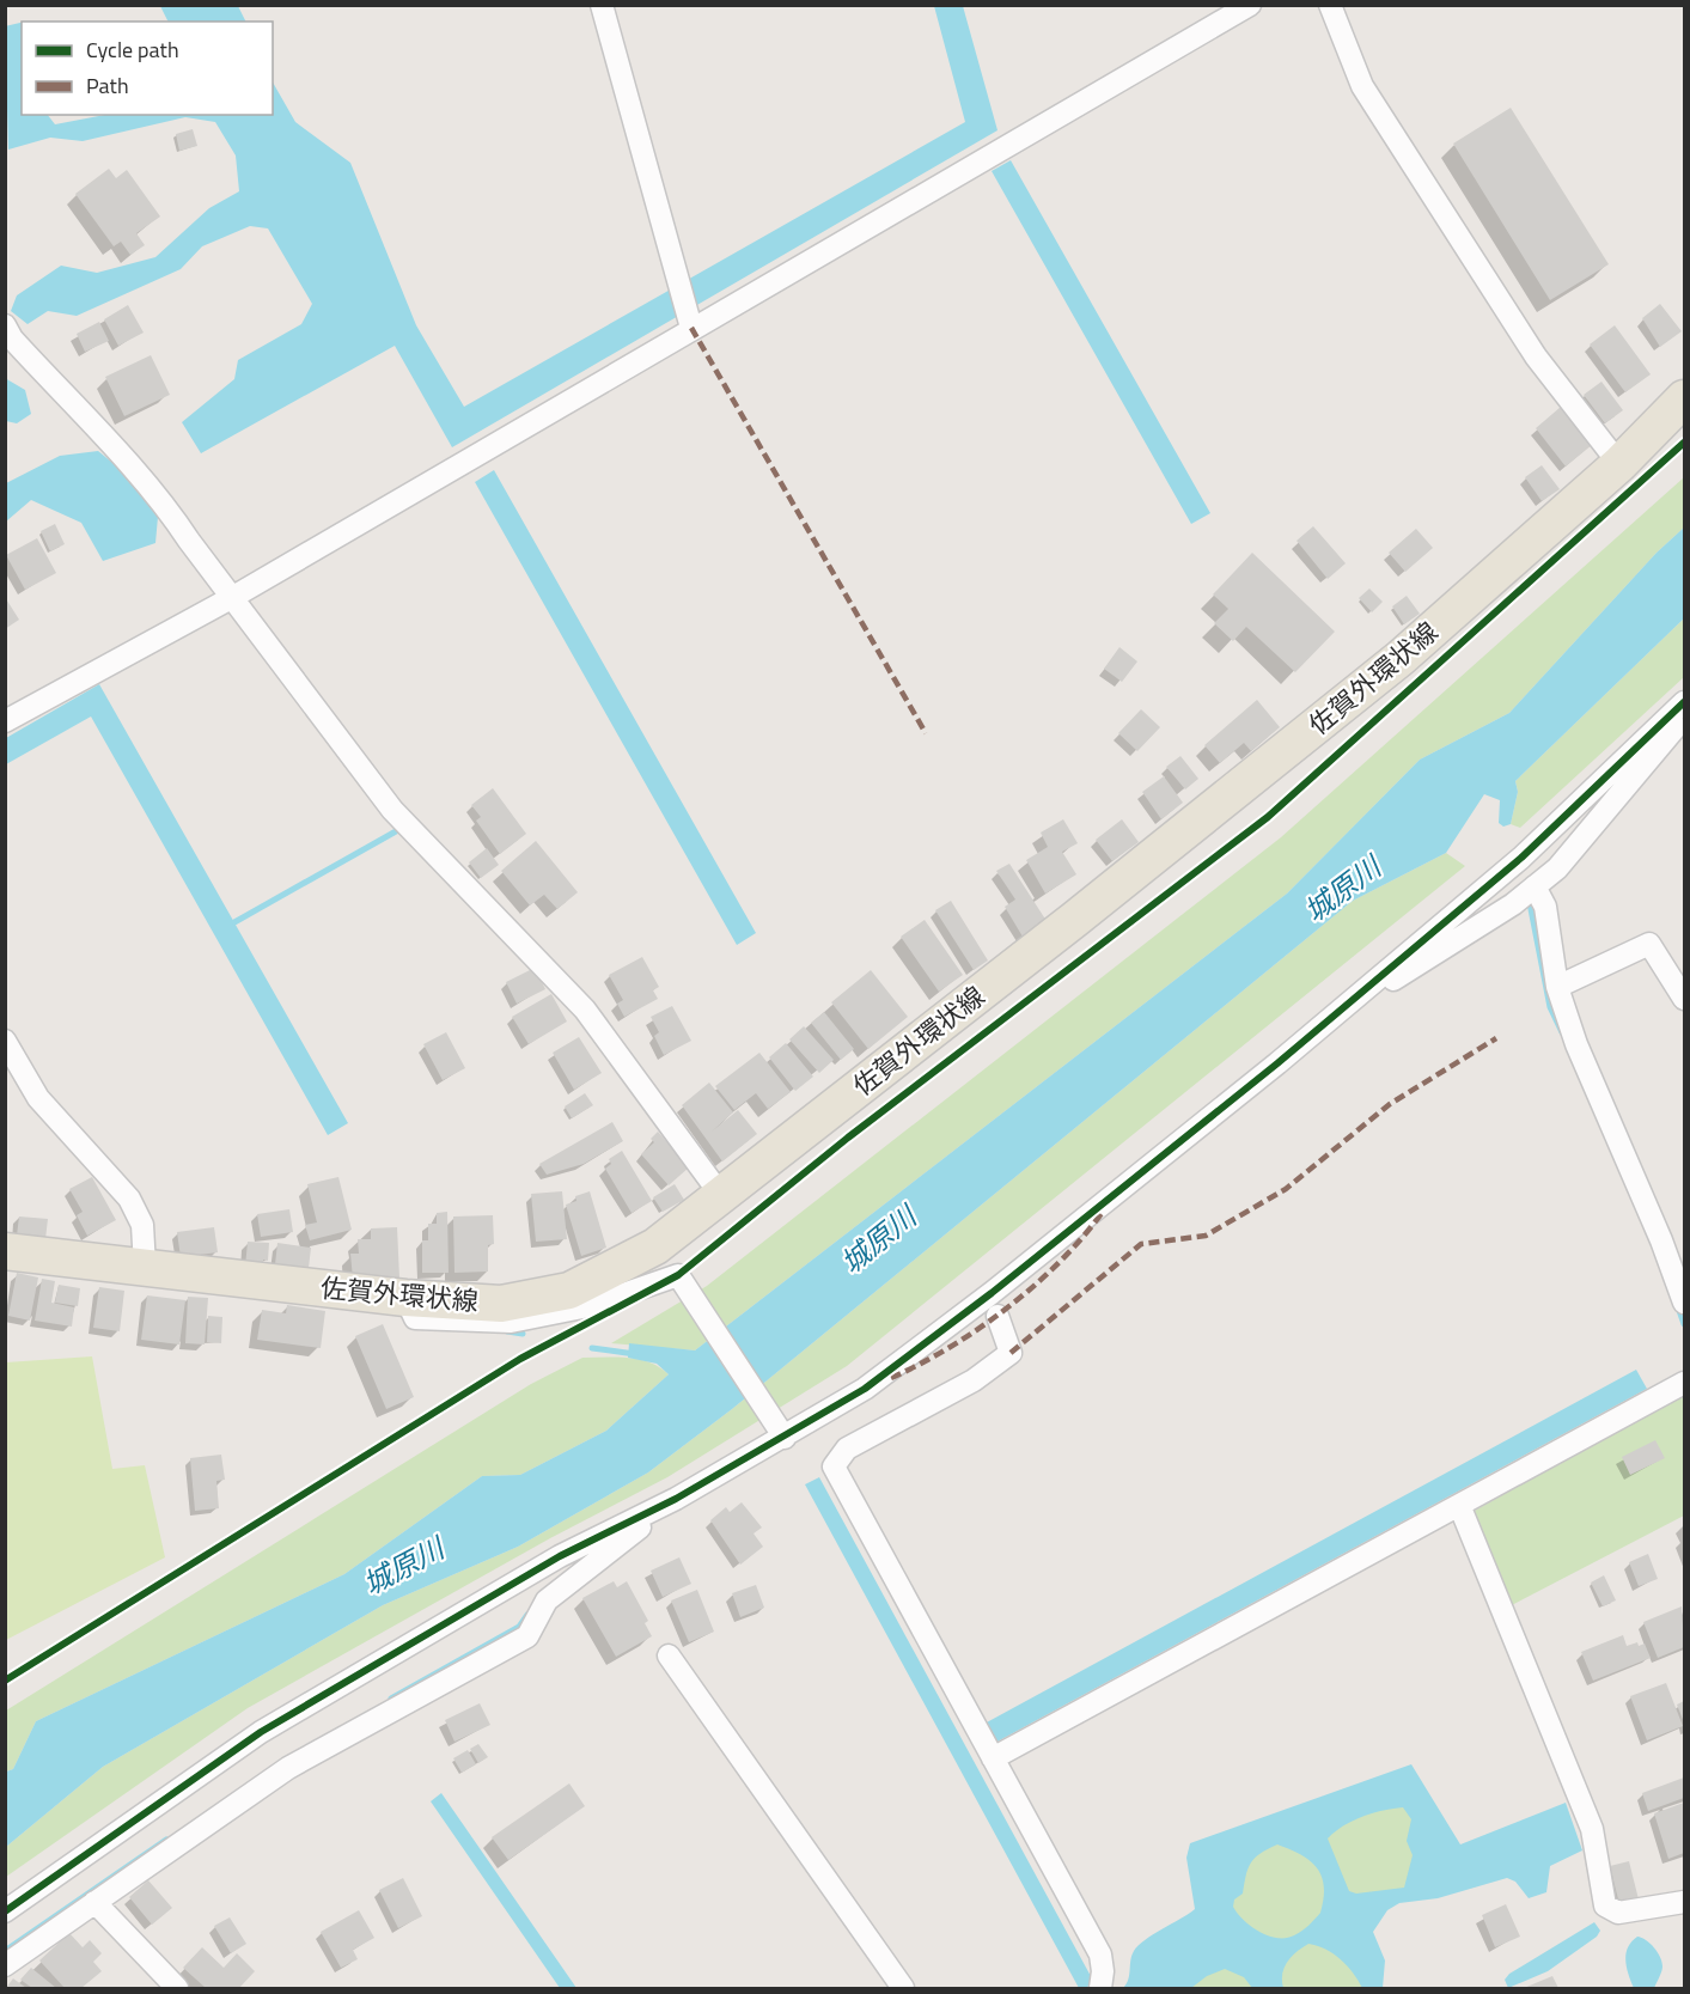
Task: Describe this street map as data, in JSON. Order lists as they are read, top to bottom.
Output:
{
  "streets": {
    "main road": ["佐賀外環状線"]
  },
  "water": ["城原川"],
  "legend": ["Cycle path", "Path"]
}
